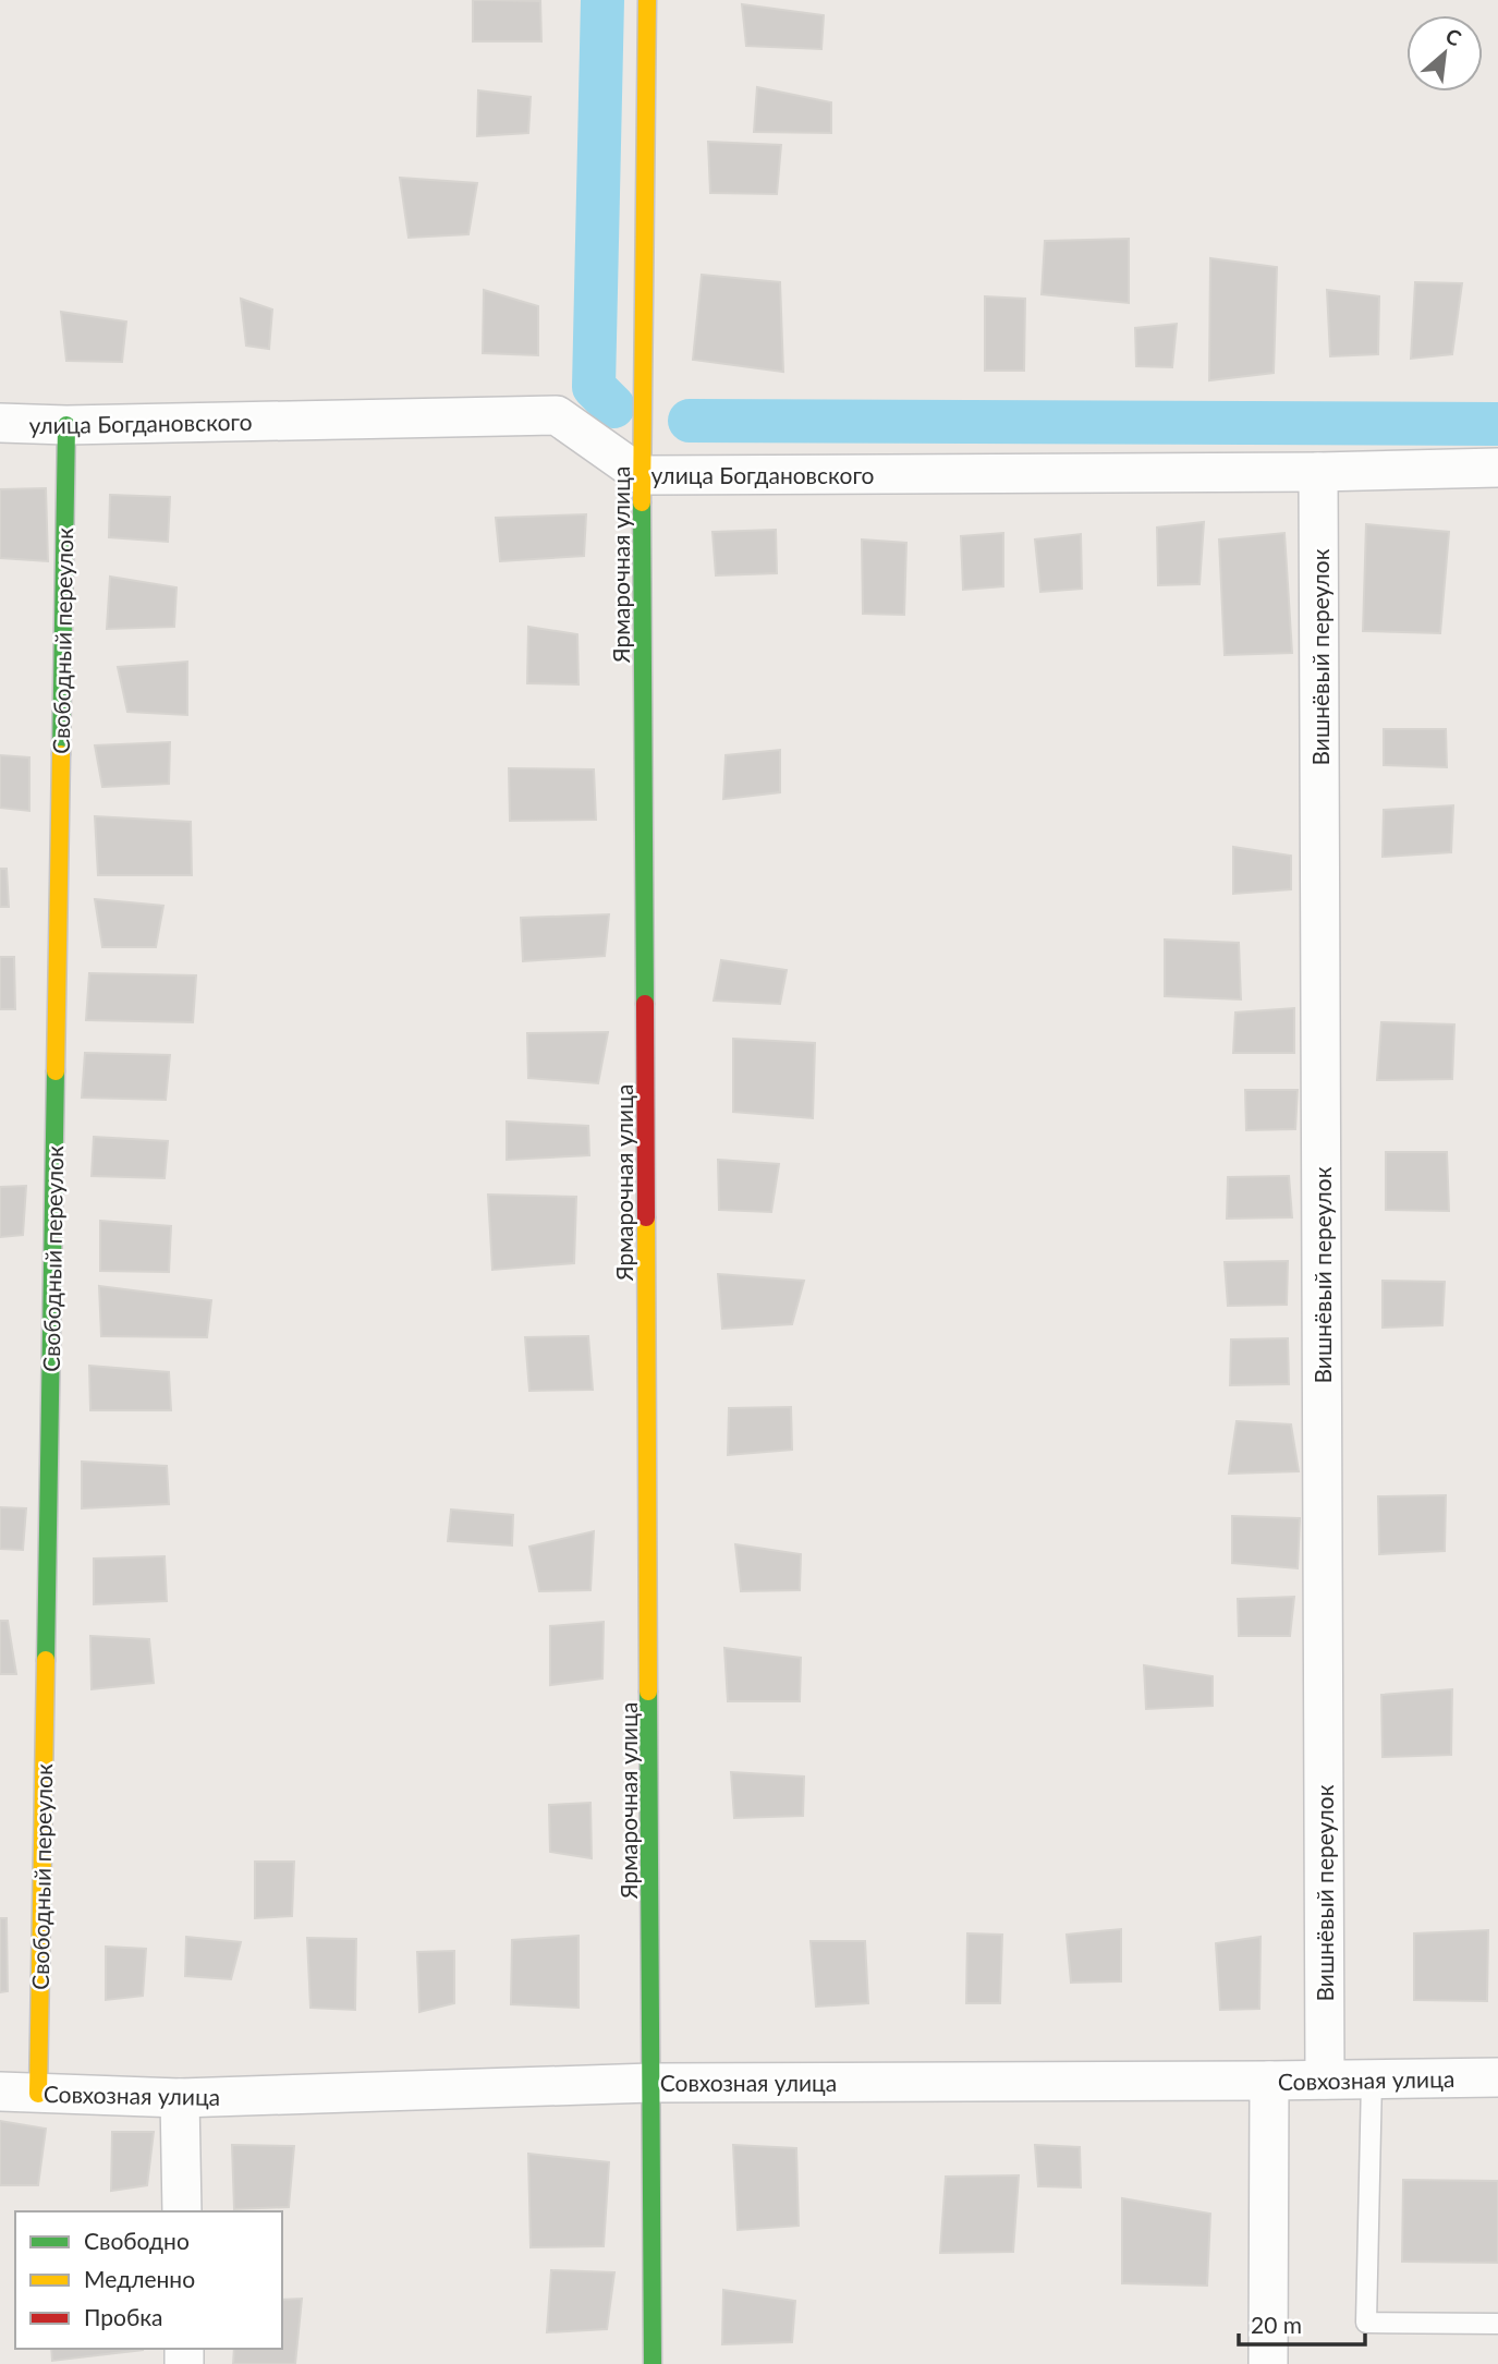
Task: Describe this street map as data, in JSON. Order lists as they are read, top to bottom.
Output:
{
  "streets": {
    "street": [
      "улица Богдановского",
      "Ярмарочная улица",
      "Свободный переулок",
      "Вишнёвый переулок",
      "Совхозная улица"
    ]
  },
  "crossings": [
    ["улица Богдановского", "Ярмарочная улица"],
    ["улица Богдановского", "Свободный переулок"],
    ["улица Богдановского", "Вишнёвый переулок"],
    ["Ярмарочная улица", "Совхозная улица"],
    ["Свободный переулок", "Совхозная улица"],
    ["Вишнёвый переулок", "Совхозная улица"]
  ],
  "legend": ["Свободно", "Медленно", "Пробка"],
  "scale_bar": "20 m",
  "north": "top right"
}
